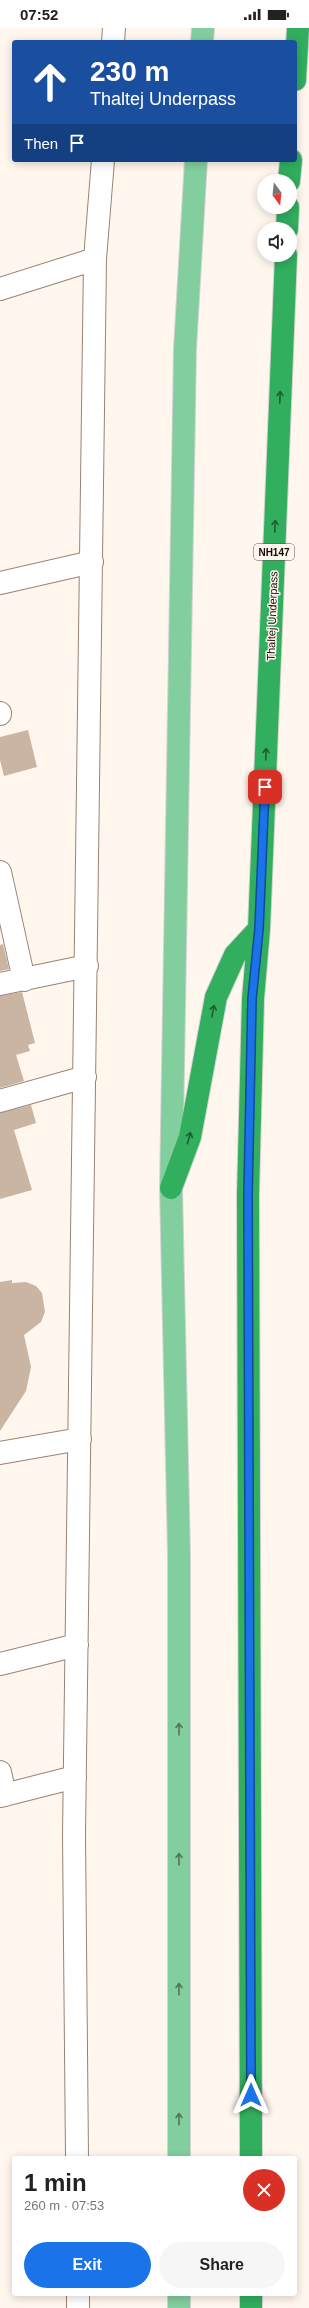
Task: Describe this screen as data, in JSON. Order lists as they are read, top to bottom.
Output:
{
  "streets": {
    "highway": ["NH147", "Thaltej Underpass"]
  },
  "crossings": [
    ["NH147", "Thaltej Underpass"]
  ],
  "one_way": ["Thaltej Underpass"],
  "north": "bottom",
  "page": {
    "status": "07:52",
    "turn": ["230 m", "Thaltej Underpass"],
    "then": "Then",
    "heading": ["1 min", "260 m · 07:53"],
    "buttons": ["Exit", "Share"]
  }
}
